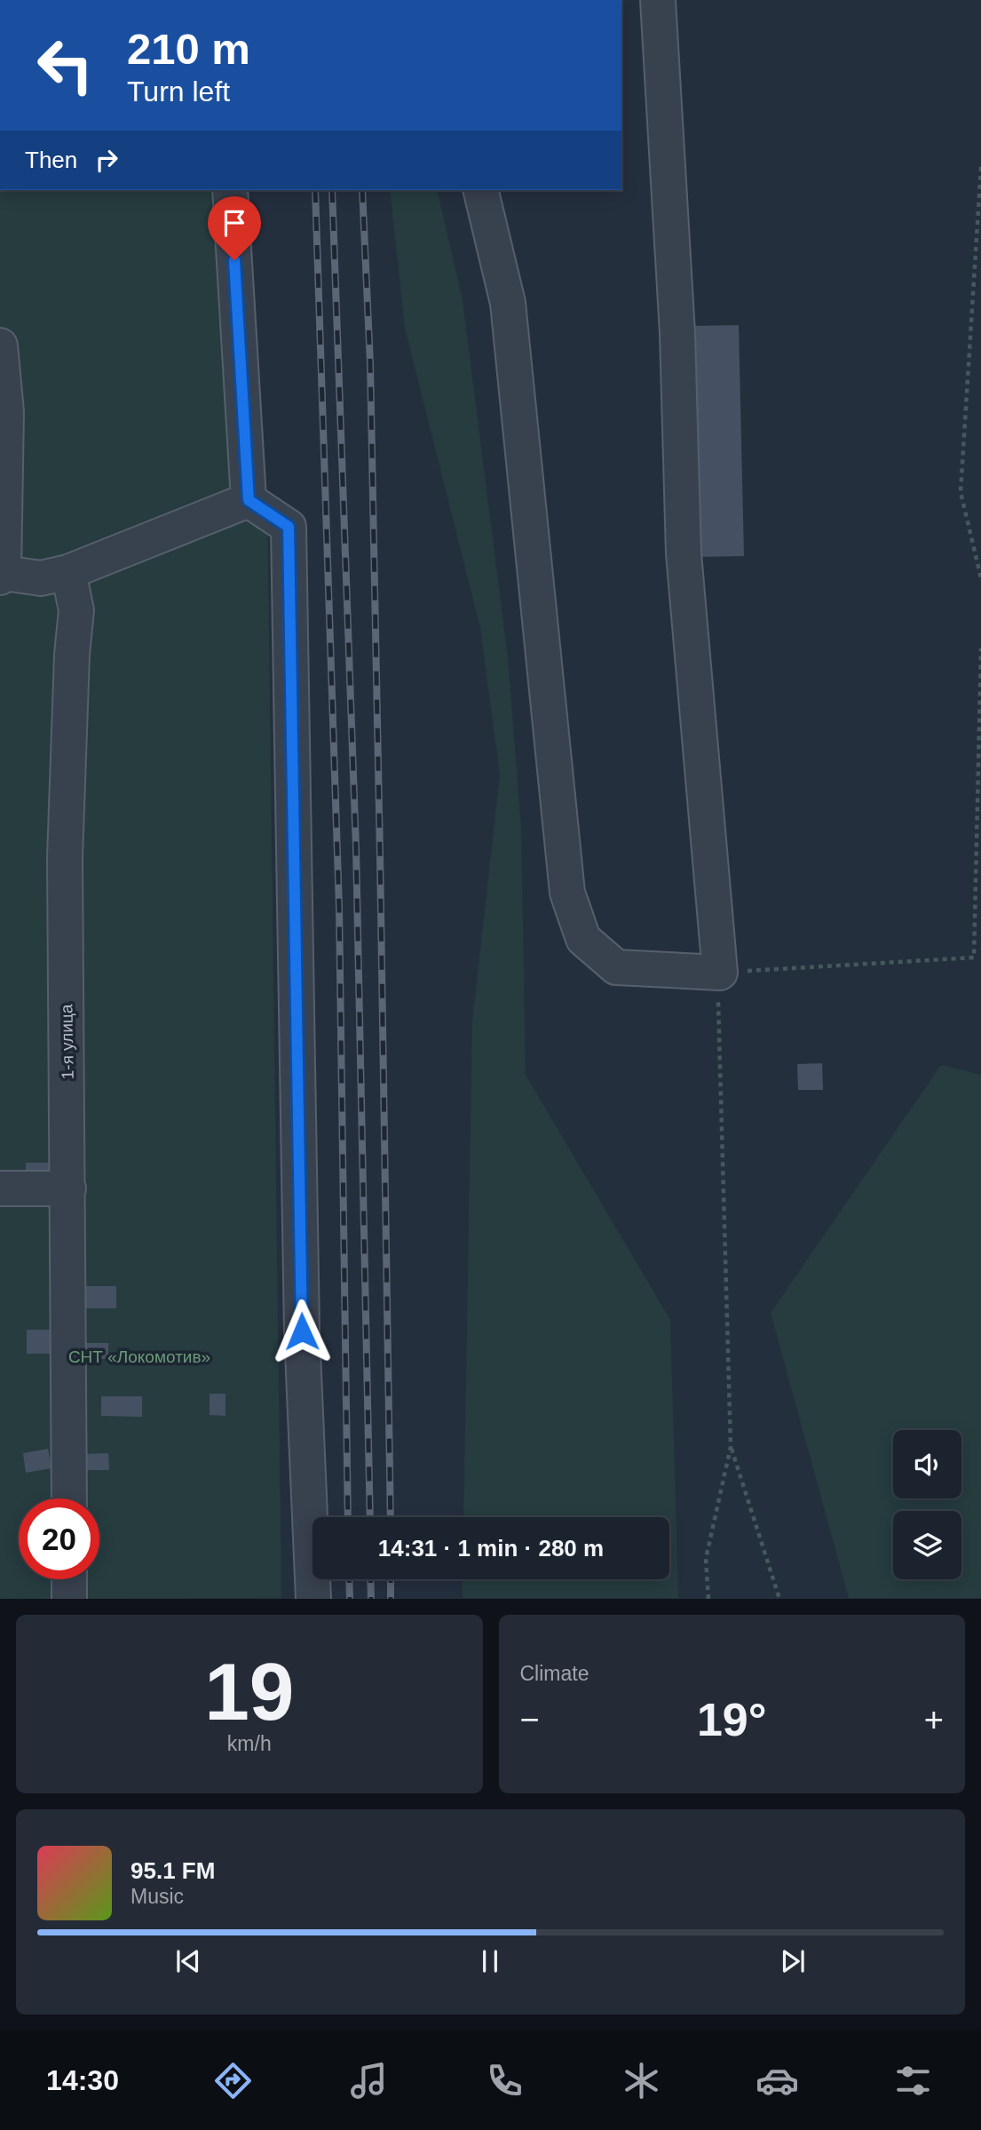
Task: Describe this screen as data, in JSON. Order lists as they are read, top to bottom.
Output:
{
  "streets": {
    "street": ["1-я улица"]
  },
  "parks": ["СНТ «Локомотив»"],
  "page": {
    "turn": ["210 m", "Turn left"],
    "then": "Then",
    "limit": "20",
    "trip": "14:31 · 1 min · 280 m",
    "tile": [
      ["19", "km/h"],
      "Climate"
    ],
    "heat": ["−", "19°", "+"],
    "song": ["95.1 FM", "Music"],
    "tabs": "14:30"
  }
}
